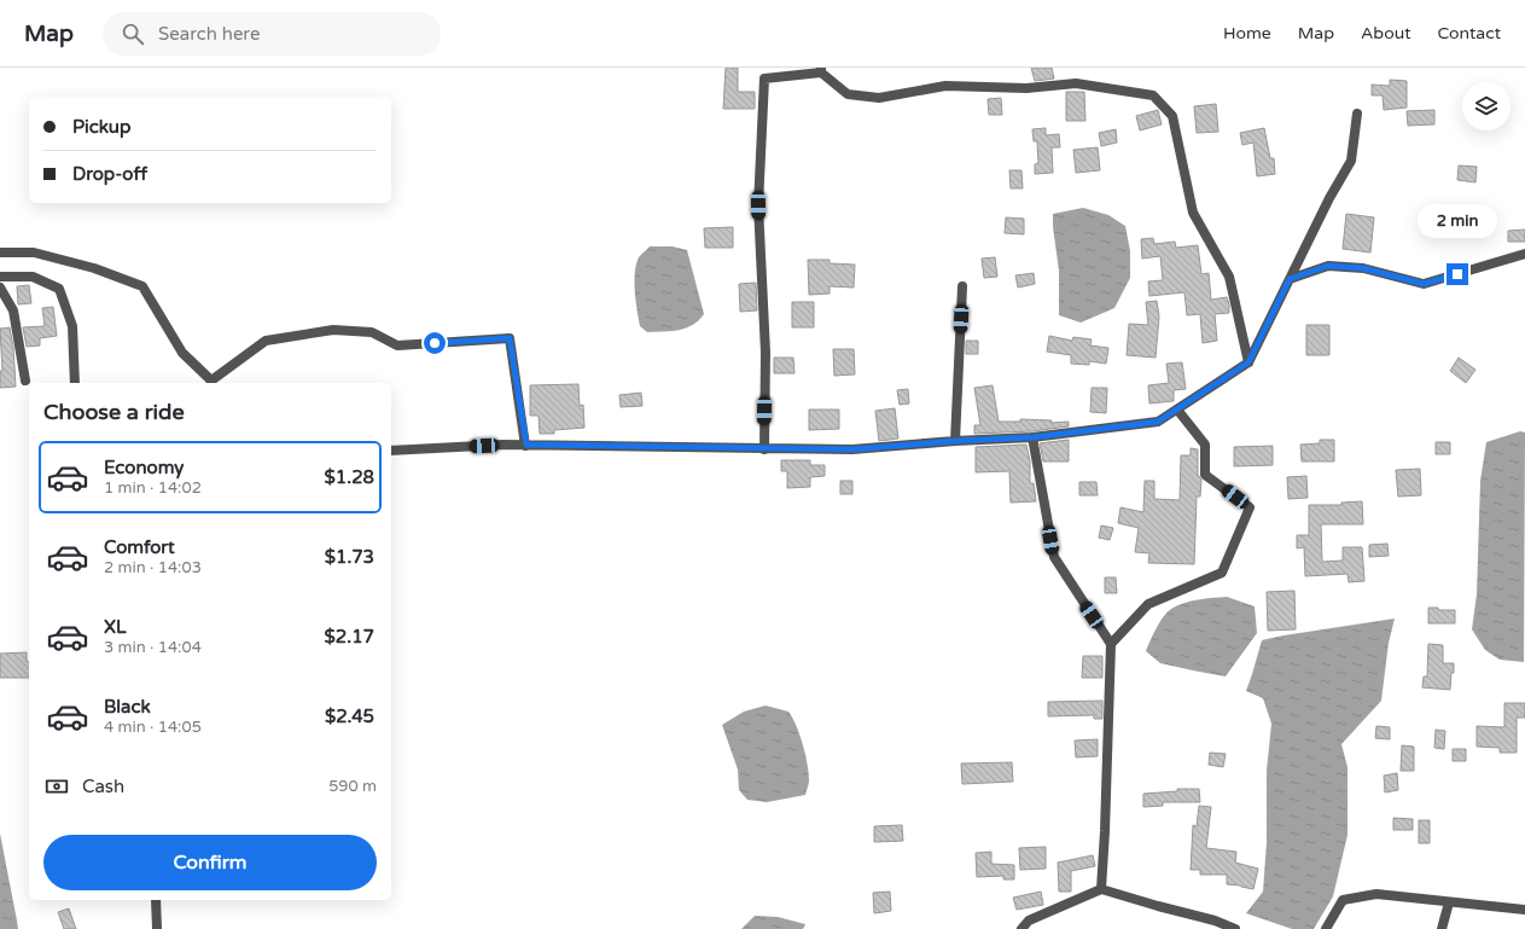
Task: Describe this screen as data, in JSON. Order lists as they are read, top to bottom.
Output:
{
  "page": {
    "header": "Map",
    "search": "Search here",
    "nav": [
      "Home",
      "Map",
      "About",
      "Contact"
    ],
    "banner": ["Pickup", "Drop-off"],
    "bubble": "2 min",
    "heading": "Choose a ride",
    "list": [
      {
        "name": "Economy",
        "note": "1 min · 14:02",
        "value": "$1.28"
      },
      {
        "name": "Comfort",
        "note": "2 min · 14:03",
        "value": "$1.73"
      },
      {
        "name": "XL",
        "note": "3 min · 14:04",
        "value": "$2.17"
      },
      {
        "name": "Black",
        "note": "4 min · 14:05",
        "value": "$2.45"
      }
    ],
    "pay": ["Cash", "590 m"],
    "buttons": "Confirm"
  }
}
